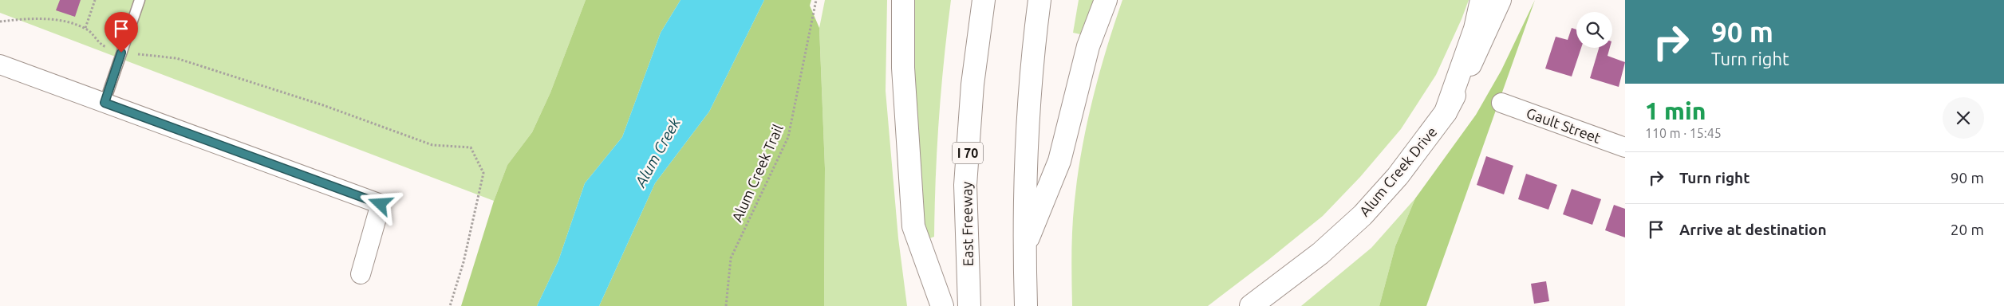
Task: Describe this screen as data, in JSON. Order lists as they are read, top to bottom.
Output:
{
  "streets": {
    "main road": ["I 70", "Alum Creek Drive", "East Freeway"],
    "street": ["Gault Street"],
    "path": ["Alum Creek Trail"]
  },
  "water": ["Alum Creek"],
  "page": {
    "turn": ["90 m", "Turn right"],
    "heading": ["1 min", "110 m · 15:45"],
    "list": [
      {
        "name": "Turn right",
        "value": "90 m"
      },
      {
        "name": "Arrive at destination",
        "value": "20 m"
      }
    ]
  }
}
